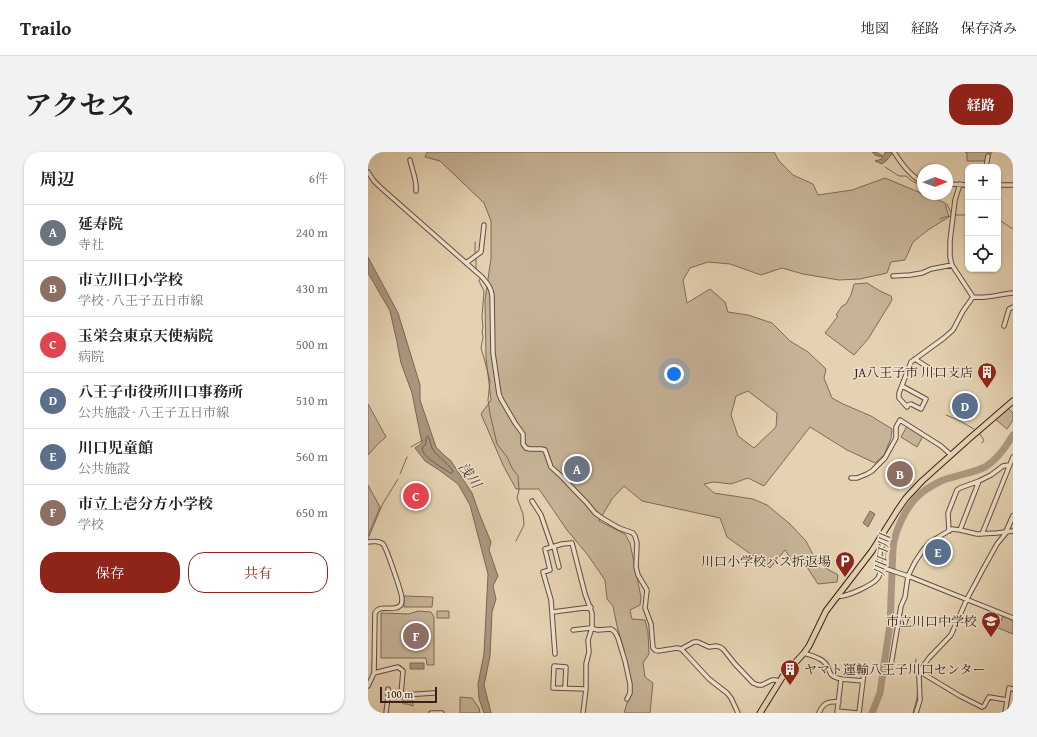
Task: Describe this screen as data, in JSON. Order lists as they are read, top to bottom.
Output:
{
  "water": ["浅川", "川口川"],
  "places": {
    "building": ["JA八王子市 川口支店", "ヤマト運輸八王子川口センター"],
    "parking": ["川口小学校バス折返場"],
    "school or university": ["市立川口中学校"]
  },
  "scale_bar": "100 m",
  "north": "right",
  "page": {
    "header": "Trailo",
    "nav": ["地図", "経路", "保存済み"],
    "title": "アクセス",
    "buttons": [
      "経路",
      ["保存", "共有"]
    ],
    "heading": ["周辺", "6件"],
    "map_buttons": ["+", "−"],
    "list": [
      {
        "mark": "A",
        "name": "延寿院",
        "note": "寺社",
        "value": "240 m"
      },
      {
        "mark": "B",
        "name": "市立川口小学校",
        "note": "学校 · 八王子五日市線",
        "value": "430 m"
      },
      {
        "mark": "C",
        "name": "玉栄会東京天使病院",
        "note": "病院",
        "value": "500 m"
      },
      {
        "mark": "D",
        "name": "八王子市役所川口事務所",
        "note": "公共施設 · 八王子五日市線",
        "value": "510 m"
      },
      {
        "mark": "E",
        "name": "川口児童館",
        "note": "公共施設",
        "value": "560 m"
      },
      {
        "mark": "F",
        "name": "市立上壱分方小学校",
        "note": "学校",
        "value": "650 m"
      }
    ],
    "pins": [
      "D",
      "A",
      "B",
      "C",
      "E",
      "F"
    ],
    "scale": "100 m"
  }
}
